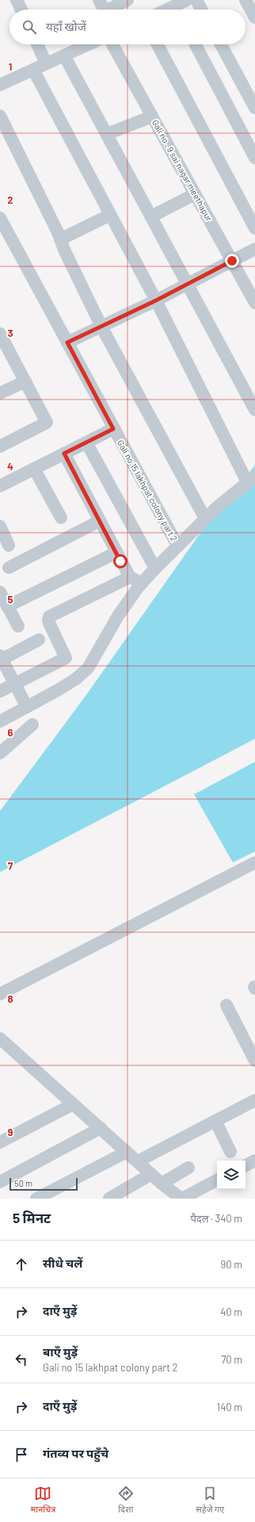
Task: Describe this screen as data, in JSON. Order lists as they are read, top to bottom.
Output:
{
  "streets": {
    "street": ["Gali no . 9 sai nagar meethapur", "Gali no 15 lakhpat colony part 2"]
  },
  "scale_bar": "50 m",
  "page": {
    "search": "यहाँ खोजें",
    "scale": "50 m",
    "heading": ["5 मिनट", "पैदल · 340 m"],
    "list": [
      ["सीधे चलें", "90 m"],
      ["दाएँ मुड़ें", "40 m"],
      ["बाएँ मुड़ें", "Gali no 15 lakhpat colony part 2", "70 m"],
      ["दाएँ मुड़ें", "140 m"],
      "गंतव्य पर पहुँचे"
    ],
    "nav": ["मानचित्र", "दिशा", "सहेजे गए"]
  },
  "grid": {
    "rows": [
      "1",
      "2",
      "3",
      "4",
      "5",
      "6",
      "7",
      "8",
      "9"
    ]
  }
}
